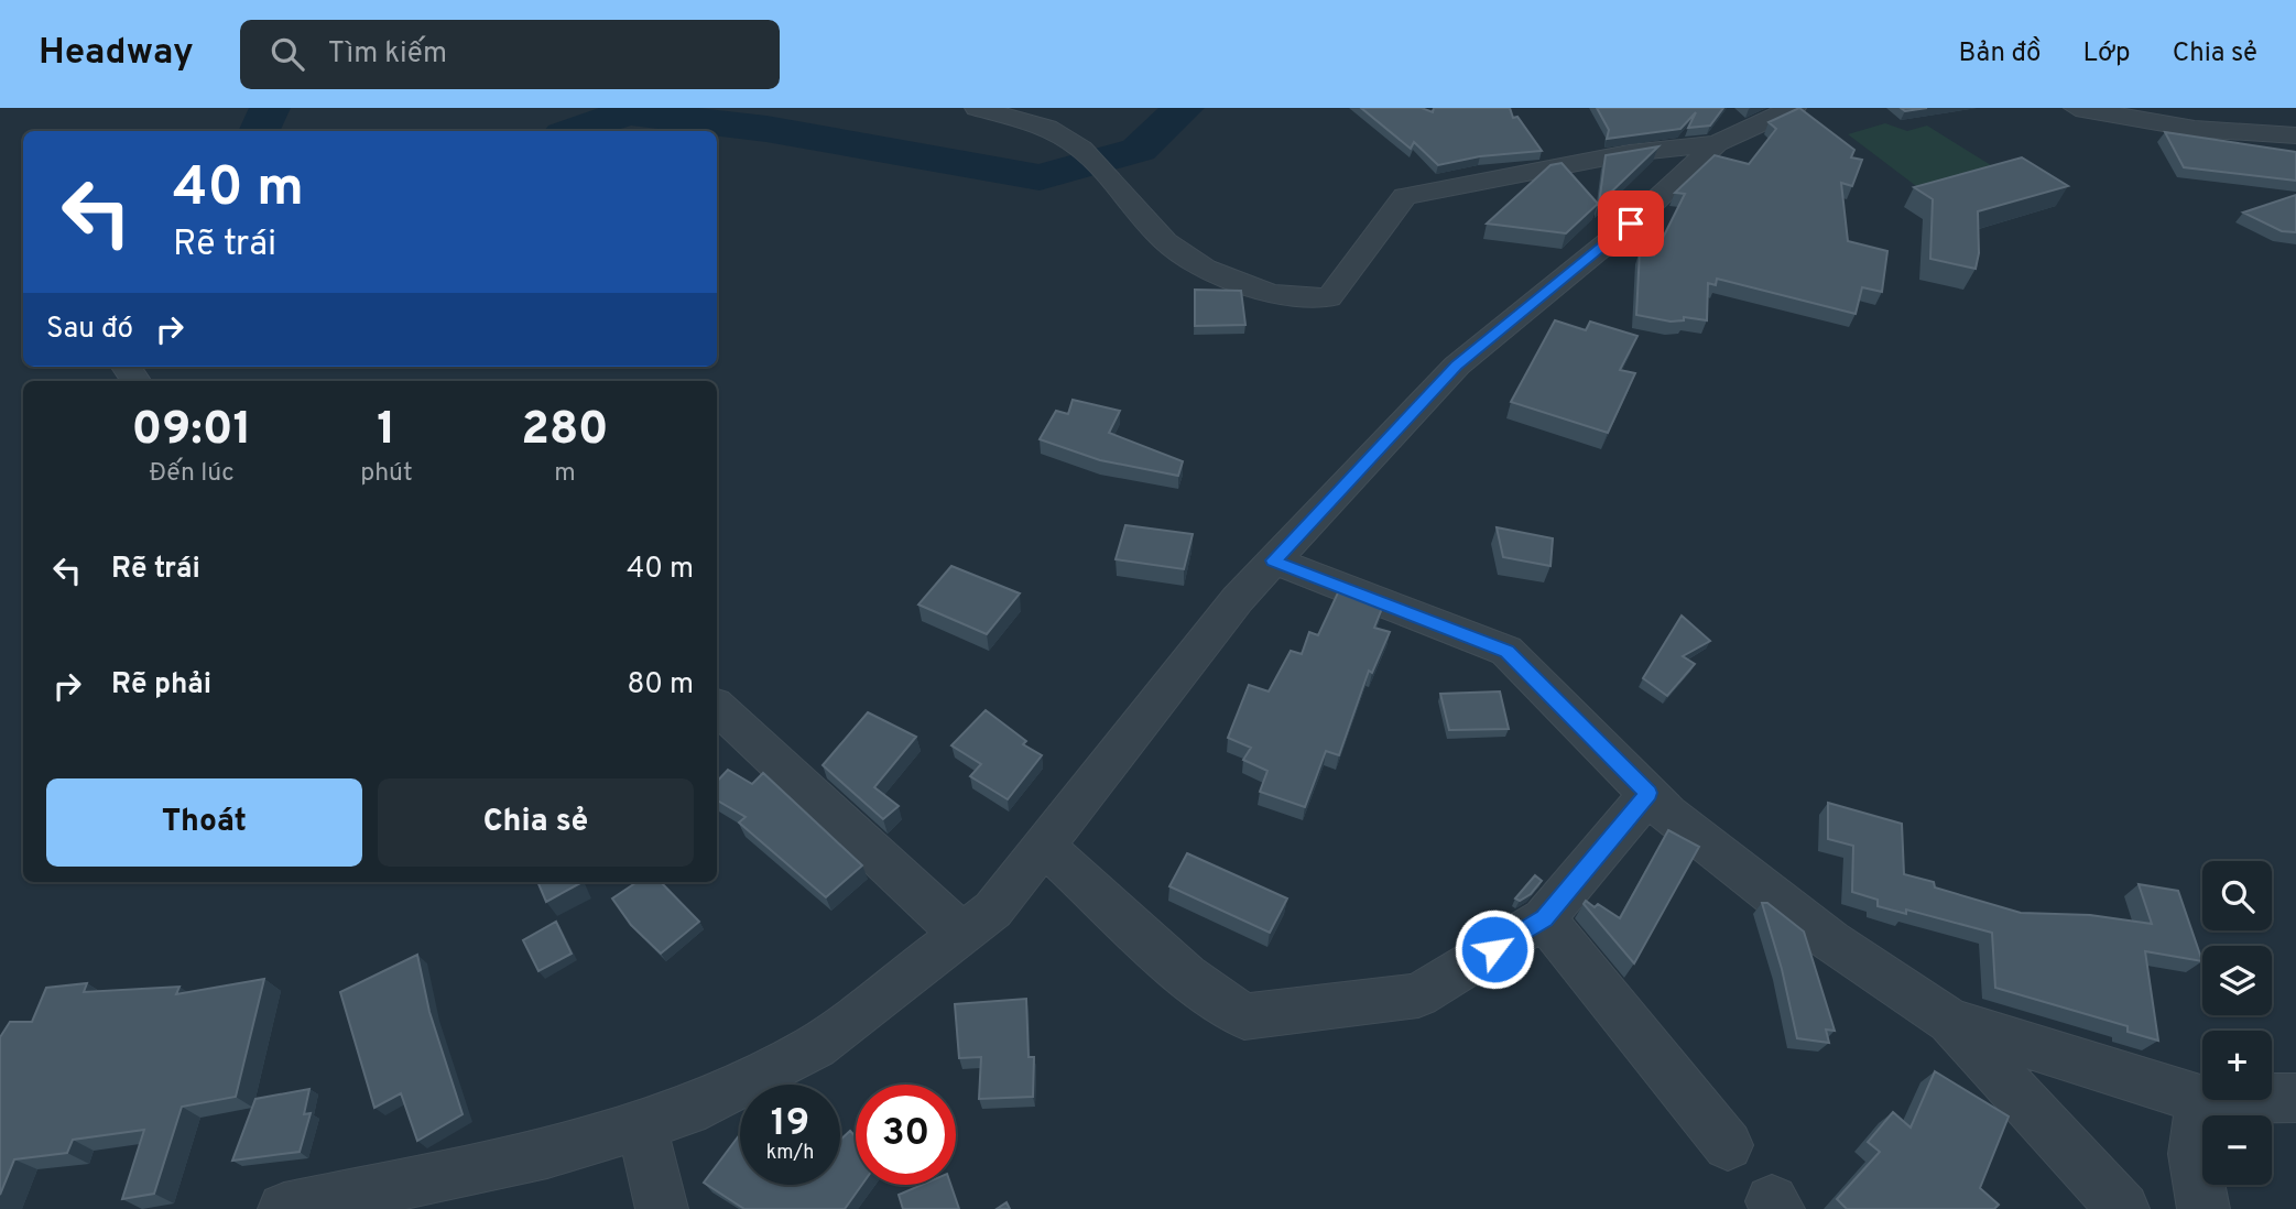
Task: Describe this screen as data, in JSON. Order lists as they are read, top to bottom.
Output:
{
  "page": {
    "header": "Headway",
    "search": "Tìm kiếm",
    "nav": ["Bản đồ", "Lớp", "Chia sẻ"],
    "turn": ["40 m", "Rẽ trái"],
    "then": "Sau đó",
    "eta": [
      "09:01",
      "Đến lúc",
      "1",
      "phút",
      "280",
      "m"
    ],
    "list": [
      {
        "name": "Rẽ trái",
        "value": "40 m"
      },
      {
        "name": "Rẽ phải",
        "value": "80 m"
      }
    ],
    "buttons": ["Thoát", "Chia sẻ"],
    "map_buttons": ["+", "−"],
    "speed": "19 km/h",
    "limit": "30"
  }
}
